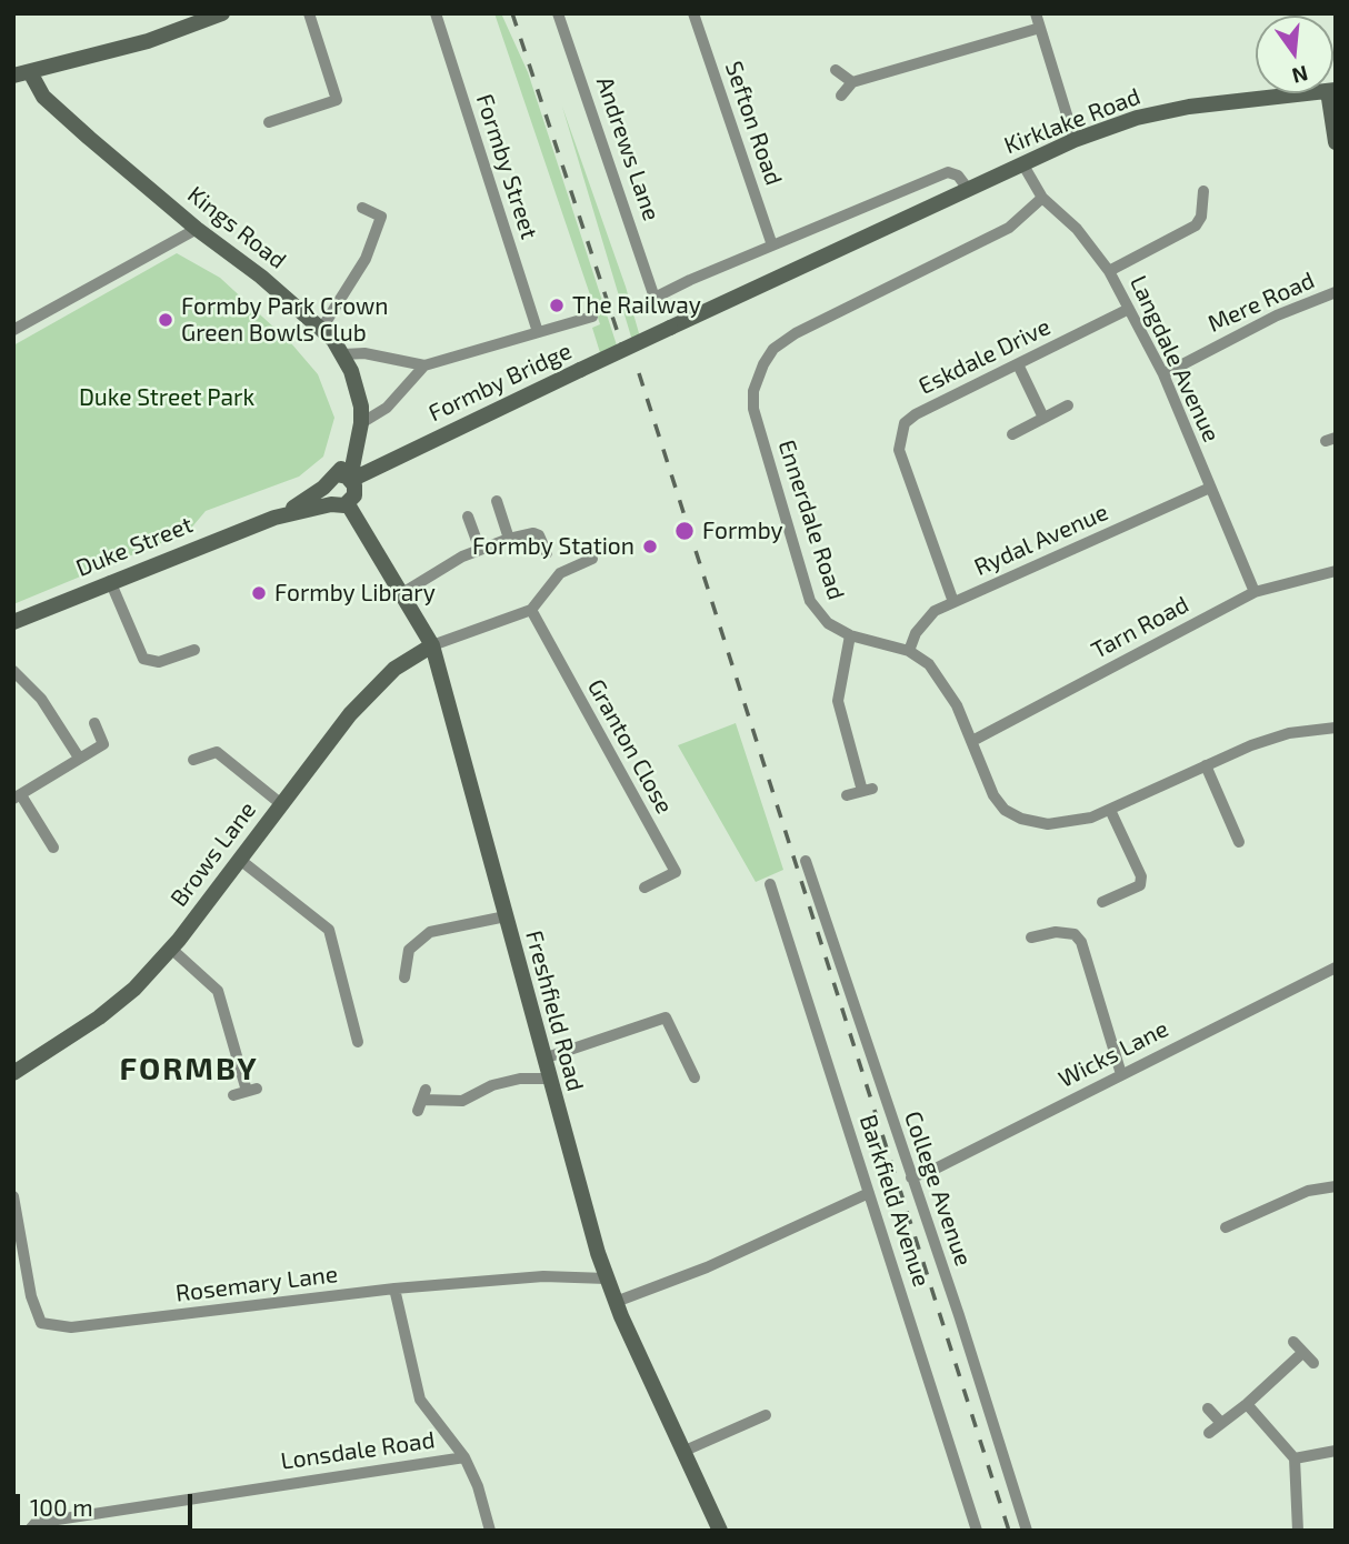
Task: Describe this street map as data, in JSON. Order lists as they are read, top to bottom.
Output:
{
  "streets": {
    "street": [
      "Kirklake Road",
      "Sefton Road",
      "Andrews Lane",
      "Formby Street",
      "Kings Road",
      "Mere Road",
      "Eskdale Drive",
      "Langdale Avenue",
      "Formby Bridge",
      "Ennerdale Road",
      "Rydal Avenue",
      "Duke Street",
      "Tarn Road",
      "Granton Close",
      "Brows Lane",
      "Freshfield Road",
      "Wicks Lane",
      "College Avenue",
      "Barkfield Avenue",
      "Rosemary Lane",
      "Lonsdale Road"
    ]
  },
  "crossings": [
    ["Kirklake Road", "Langdale Avenue"],
    ["Kirklake Road", "Formby Bridge"],
    ["Sefton Road", "Andrews Lane"],
    ["Kings Road", "Formby Bridge"],
    ["Kings Road", "Duke Street"],
    ["Kings Road", "Freshfield Road"],
    ["Mere Road", "Langdale Avenue"],
    ["Eskdale Drive", "Langdale Avenue"],
    ["Eskdale Drive", "Rydal Avenue"],
    ["Langdale Avenue", "Ennerdale Road"],
    ["Langdale Avenue", "Rydal Avenue"],
    ["Langdale Avenue", "Tarn Road"],
    ["Formby Bridge", "Duke Street"],
    ["Formby Bridge", "Freshfield Road"],
    ["Ennerdale Road", "Rydal Avenue"],
    ["Ennerdale Road", "Tarn Road"],
    ["Duke Street", "Freshfield Road"],
    ["Brows Lane", "Freshfield Road"],
    ["Freshfield Road", "Rosemary Lane"],
    ["Wicks Lane", "College Avenue"],
    ["Rosemary Lane", "Lonsdale Road"]
  ],
  "districts": ["FORMBY"],
  "parks": ["Duke Street Park"],
  "places": [
    "The Railway",
    "Formby Park Crown Green Bowls Club",
    "Formby",
    "Formby Station",
    "Formby Library"
  ],
  "scale_bar": "100 m",
  "north": "bottom"
}
